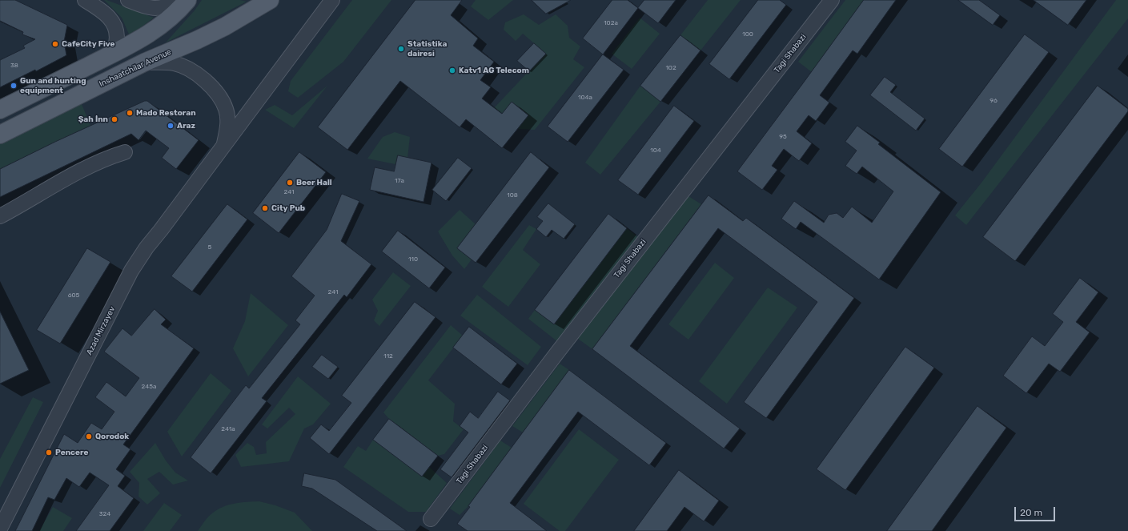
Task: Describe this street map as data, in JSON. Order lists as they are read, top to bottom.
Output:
{
  "streets": {
    "main road": ["Inshaatchilar Avenue"],
    "street": ["Tagi Shabazi", "Azad Mirzayev"]
  },
  "places": [
    "CafeCity Five",
    "Statistika dairesi",
    "Katv1 AG Telecom",
    "Gun and hunting equipment",
    "Mado Restoran",
    "Şah İnn",
    "Araz",
    "Beer Hall",
    "City Pub",
    "Qorodok",
    "Pencere"
  ],
  "house_numbers": [
    "102а",
    "100",
    "38",
    "102",
    "104а",
    "96",
    "95",
    "104",
    "17a",
    "241",
    "108",
    "5",
    "110",
    "241",
    "605",
    "112",
    "245a",
    "241a",
    "324"
  ],
  "scale_bar": "20 m"
}
